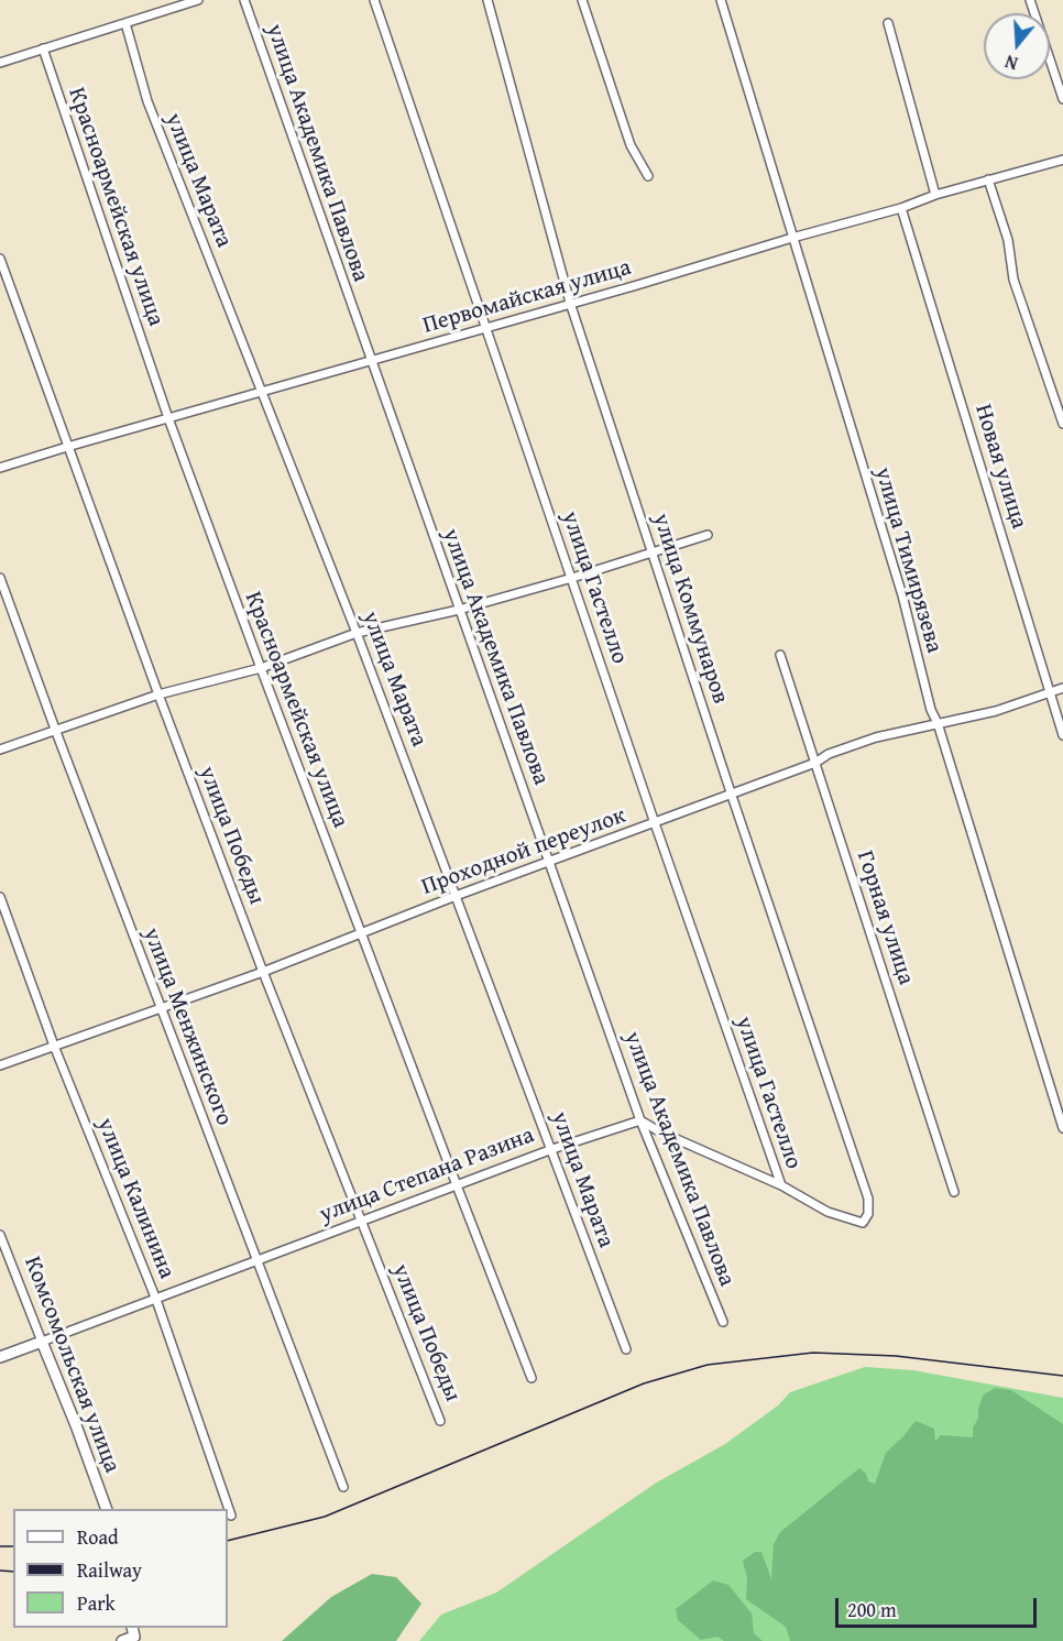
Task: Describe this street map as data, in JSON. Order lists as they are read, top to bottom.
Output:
{
  "streets": {
    "main road": ["улица Степана Разина", "Комсомольская улица"],
    "street": [
      "улица Академика Павлова",
      "улица Марата",
      "Красноармейская улица",
      "Первомайская улица",
      "Новая улица",
      "улица Тимирязева",
      "улица Гастелло",
      "улица Коммунаров",
      "улица Победы",
      "Проходной переулок",
      "Горная улица",
      "улица Менжинского",
      "улица Калинина"
    ]
  },
  "crossings": [
    ["улица Академика Павлова", "Первомайская улица"],
    ["улица Академика Павлова", "Проходной переулок"],
    ["улица Академика Павлова", "улица Степана Разина"],
    ["улица Марата", "Первомайская улица"],
    ["улица Марата", "Проходной переулок"],
    ["улица Марата", "улица Степана Разина"],
    ["Красноармейская улица", "Первомайская улица"],
    ["Красноармейская улица", "Проходной переулок"],
    ["Красноармейская улица", "улица Степана Разина"],
    ["Первомайская улица", "Новая улица"],
    ["Первомайская улица", "улица Тимирязева"],
    ["Первомайская улица", "улица Гастелло"],
    ["Первомайская улица", "улица Коммунаров"],
    ["Первомайская улица", "улица Победы"],
    ["Новая улица", "Проходной переулок"],
    ["улица Тимирязева", "Проходной переулок"],
    ["улица Гастелло", "улица Коммунаров"],
    ["улица Гастелло", "Проходной переулок"],
    ["улица Коммунаров", "Проходной переулок"],
    ["улица Победы", "Проходной переулок"],
    ["улица Победы", "улица Степана Разина"],
    ["Проходной переулок", "Горная улица"],
    ["Проходной переулок", "улица Менжинского"],
    ["Проходной переулок", "улица Калинина"],
    ["улица Менжинского", "улица Степана Разина"],
    ["улица Степана Разина", "улица Калинина"],
    ["улица Степана Разина", "Комсомольская улица"]
  ],
  "legend": ["Road", "Railway", "Park"],
  "scale_bar": "200 m",
  "north": "bottom"
}
